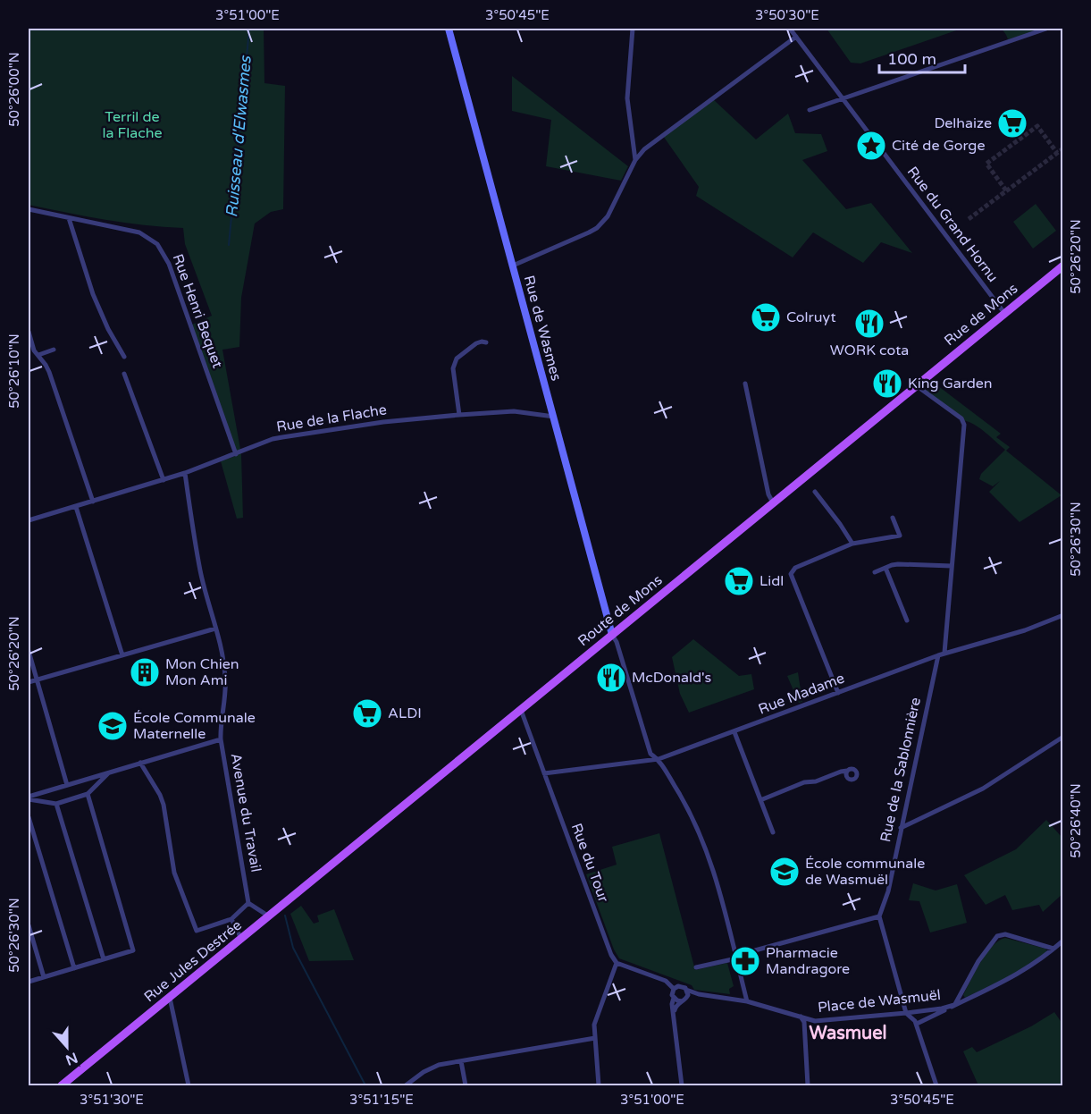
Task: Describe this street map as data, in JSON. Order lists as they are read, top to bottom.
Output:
{
  "streets": {
    "main road": ["Rue de Mons", "Route de Mons", "Rue Jules Destrée"],
    "street": [
      "Rue du Grand Hornu",
      "Rue Henri Bequet",
      "Rue de Wasmes",
      "Rue de la Flache",
      "Rue Madame",
      "Rue de la Sablonnière",
      "Avenue du Travail",
      "Rue du Tour",
      "Place de Wasmuël"
    ]
  },
  "crossings": [
    ["Rue du Grand Hornu", "Rue de Mons"],
    ["Rue Henri Bequet", "Rue de la Flache"],
    ["Rue de Mons", "Route de Mons"],
    ["Rue de Wasmes", "Rue de la Flache"],
    ["Rue de Wasmes", "Route de Mons"],
    ["Rue de la Flache", "Avenue du Travail"],
    ["Route de Mons", "Rue du Tour"],
    ["Route de Mons", "Rue Jules Destrée"],
    ["Rue Madame", "Rue de la Sablonnière"],
    ["Rue Madame", "Rue du Tour"]
  ],
  "districts": ["Wasmuel"],
  "water": ["Ruisseau d'Elwasmes"],
  "parks": ["Terril de la Flache"],
  "places": {
    "supermarket": [
      "Delhaize",
      "Colruyt",
      "Lidl",
      "ALDI"
    ],
    "place": ["Cité de Gorge"],
    "restaurant": ["WORK cota", "King Garden", "McDonald's"],
    "building": ["Mon Chien Mon Ami"],
    "school or university": ["École Communale Maternelle", "École communale de Wasmuël"],
    "pharmacy": ["Pharmacie Mandragore"]
  },
  "scale_bar": "100 m",
  "north": "bottom",
  "coordinates": [
    "3°51'00\"E",
    "3°50'45\"E",
    "3°50'30\"E",
    "50°26'00\"N",
    "50°26'20\"N",
    "50°26'10\"N",
    "50°26'30\"N",
    "50°26'40\"N",
    "3°51'30\"E",
    "3°51'15\"E"
  ]
}
